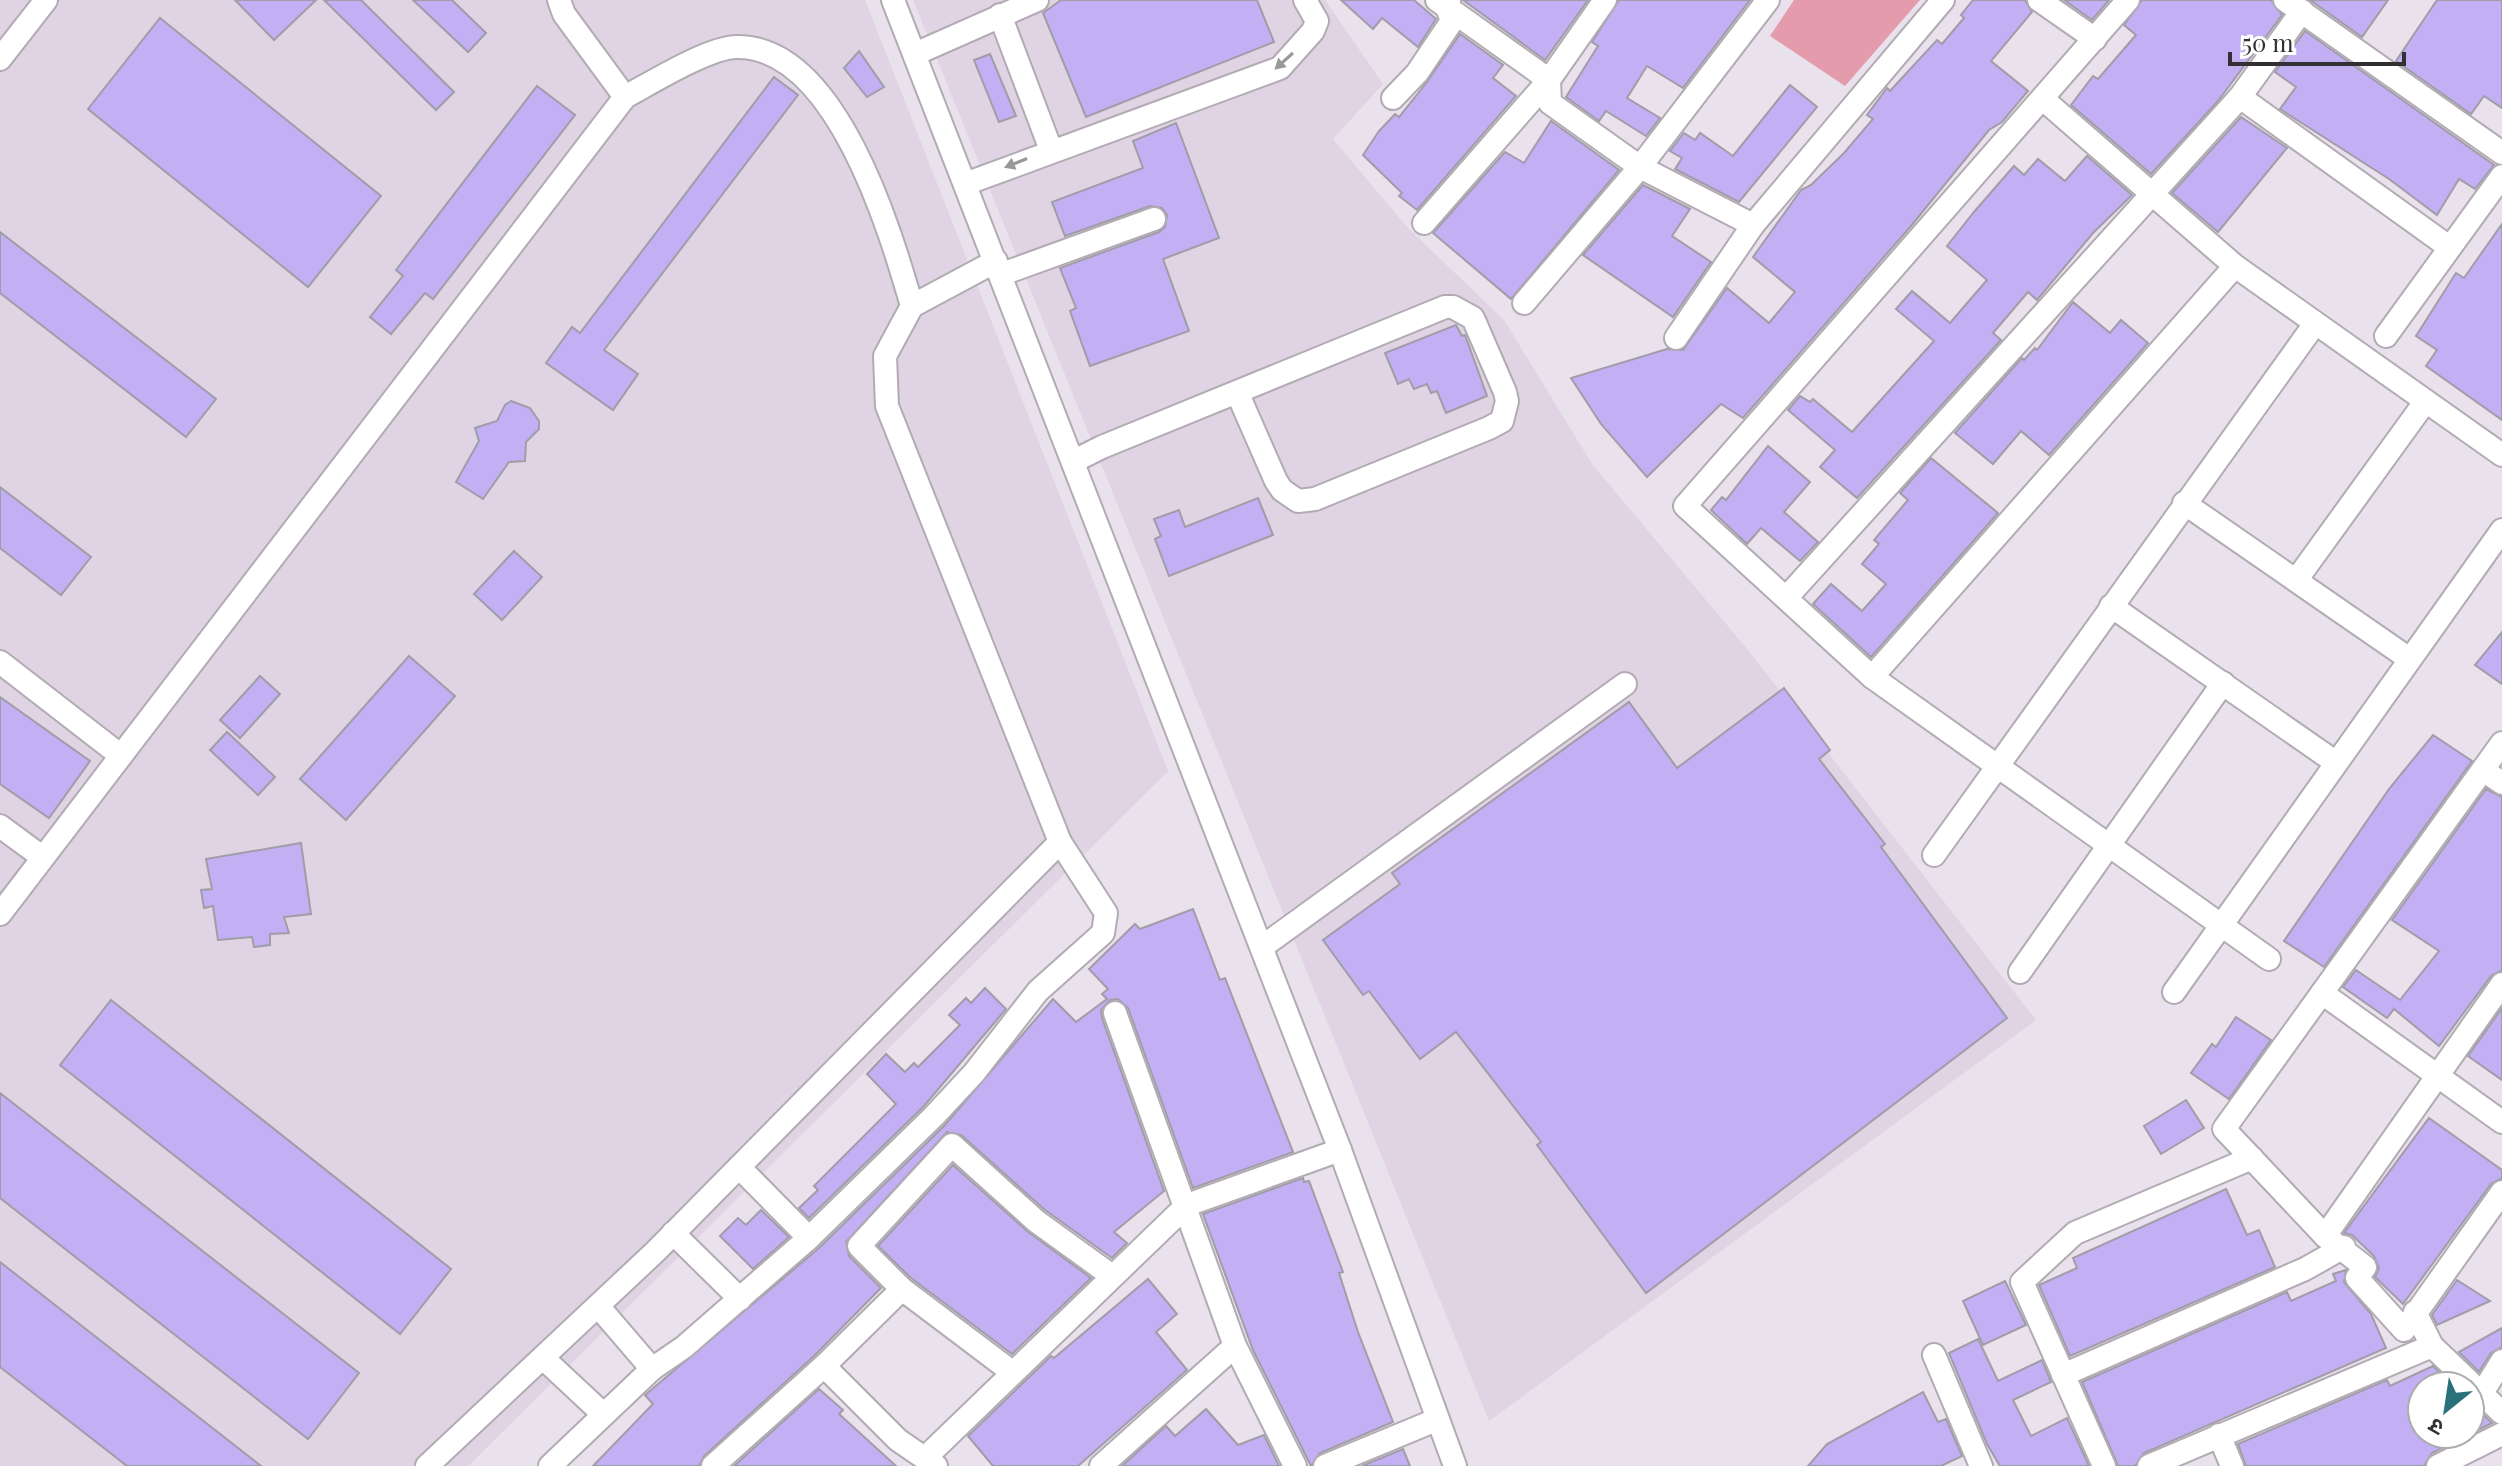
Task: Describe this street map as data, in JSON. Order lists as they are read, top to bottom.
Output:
{
  "scale_bar": "50 m",
  "north": "bottom left"
}
